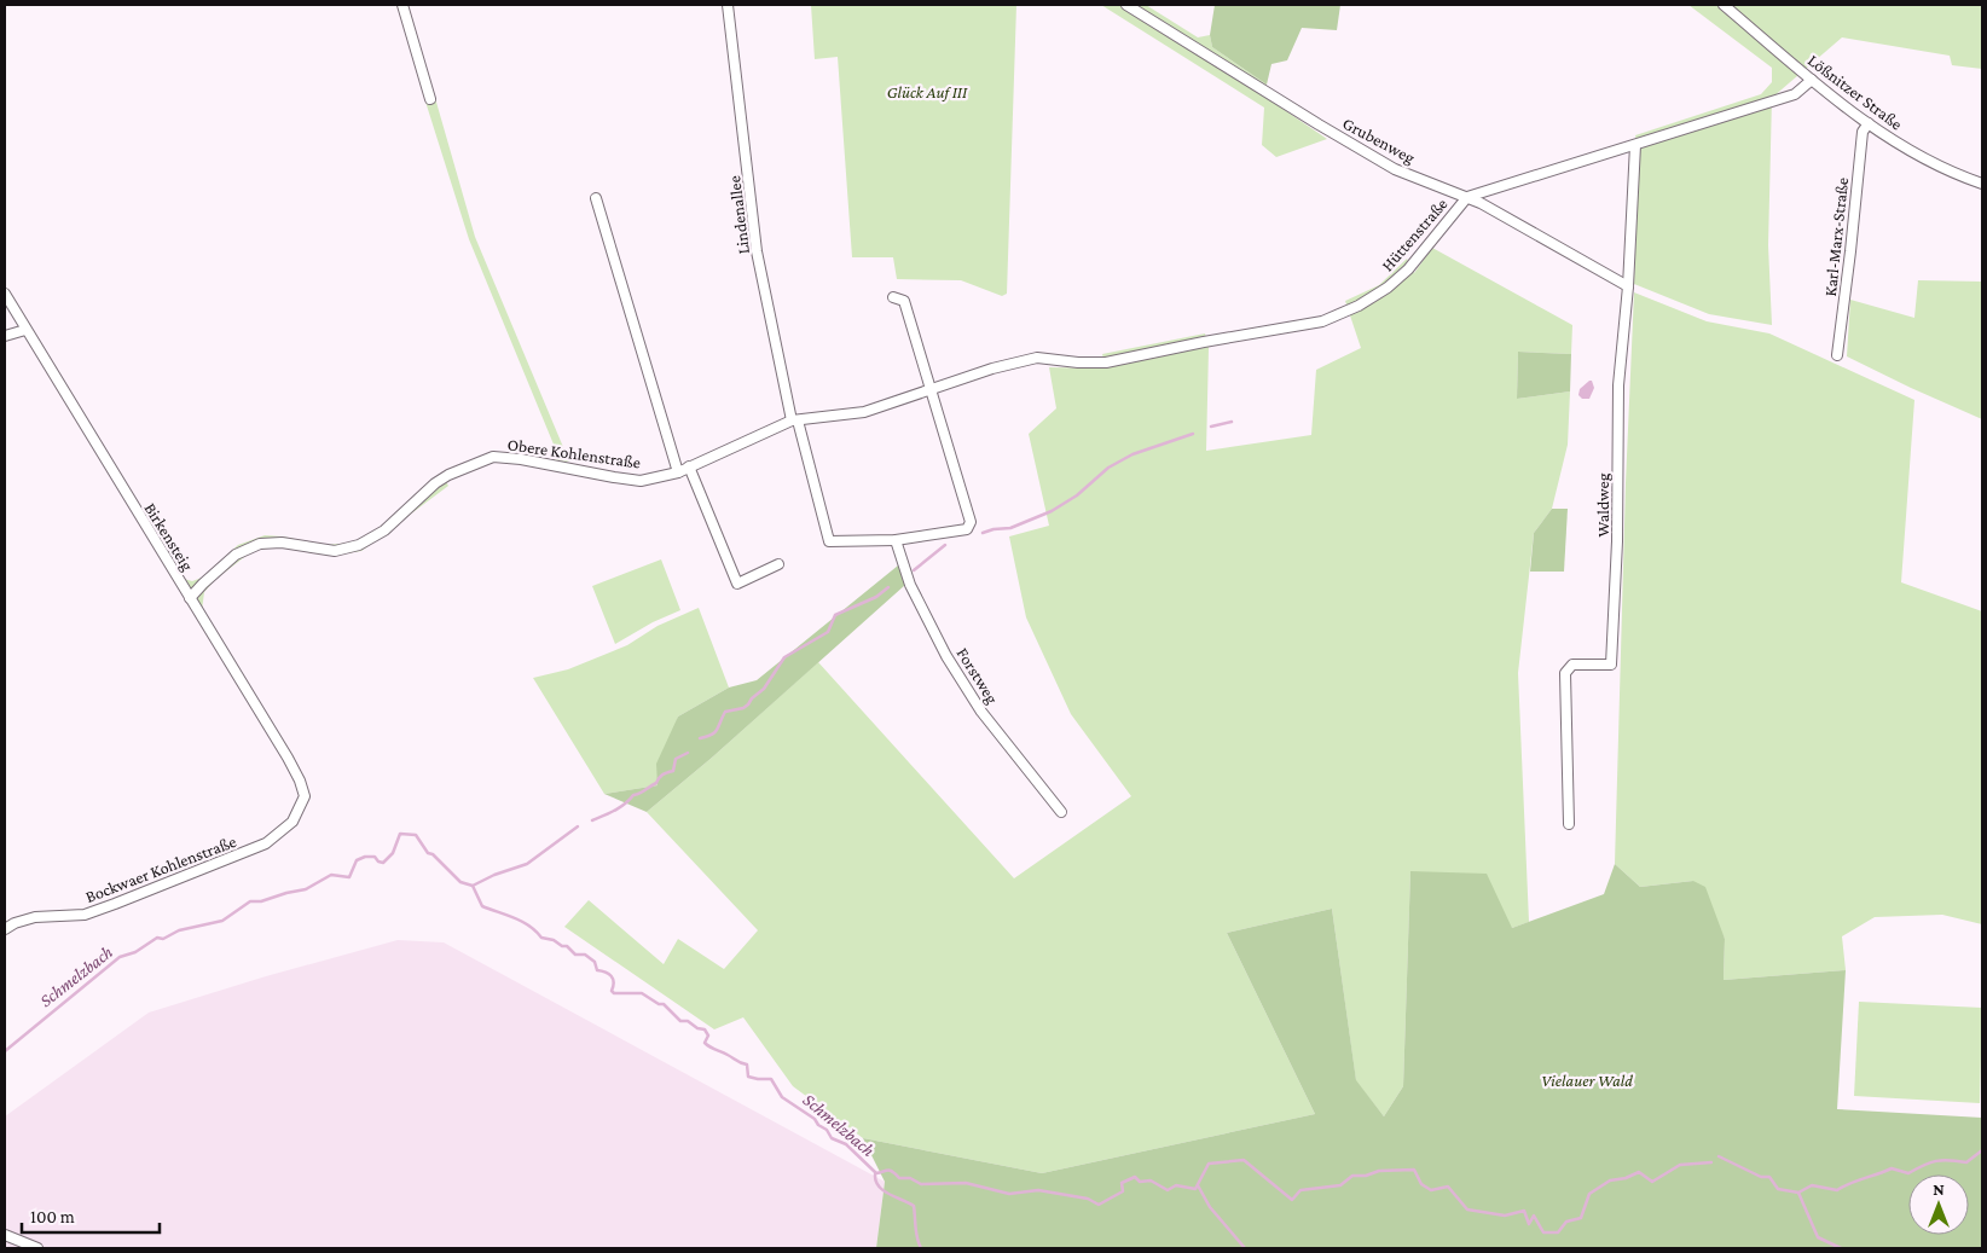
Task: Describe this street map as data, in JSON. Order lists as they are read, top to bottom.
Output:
{
  "streets": {
    "street": [
      "Lößnitzer Straße",
      "Grubenweg",
      "Lindenallee",
      "Hüttenstraße",
      "Karl-Marx-Straße",
      "Obere Kohlenstraße",
      "Waldweg",
      "Birkensteig",
      "Forstweg",
      "Bockwaer Kohlenstraße"
    ]
  },
  "crossings": [
    ["Lößnitzer Straße", "Hüttenstraße"],
    ["Lößnitzer Straße", "Karl-Marx-Straße"],
    ["Grubenweg", "Hüttenstraße"],
    ["Grubenweg", "Waldweg"],
    ["Lindenallee", "Obere Kohlenstraße"],
    ["Hüttenstraße", "Obere Kohlenstraße"],
    ["Hüttenstraße", "Waldweg"],
    ["Obere Kohlenstraße", "Birkensteig"],
    ["Birkensteig", "Bockwaer Kohlenstraße"]
  ],
  "water": ["Schmelzbach"],
  "parks": ["Glück Auf III", "Vielauer Wald"],
  "scale_bar": "100 m",
  "north": "top"
}
